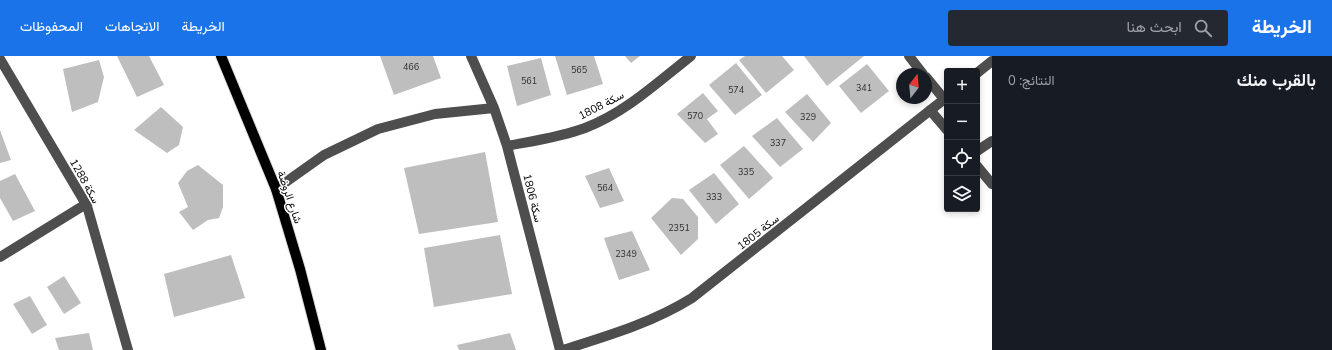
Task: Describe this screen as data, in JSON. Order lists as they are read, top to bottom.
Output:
{
  "streets": {
    "main road": ["شارع الروضة"],
    "street": [
      "سكة 1808",
      "سكة 1288",
      "سكة 1806",
      "سكة 1805"
    ]
  },
  "crossings": [
    ["سكة 1808", "سكة 1806"]
  ],
  "house_numbers": [
    "466",
    "565",
    "561",
    "341",
    "574",
    "570",
    "329",
    "337",
    "335",
    "564",
    "333",
    "2351",
    "2349"
  ],
  "north": "top",
  "page": {
    "header": "الخريطة",
    "search": "ابحث هنا",
    "nav": ["الخريطة", "الاتجاهات", "المحفوظات"],
    "heading": ["بالقرب منك", "النتائج: 0"],
    "map_buttons": ["+", "−"]
  }
}
